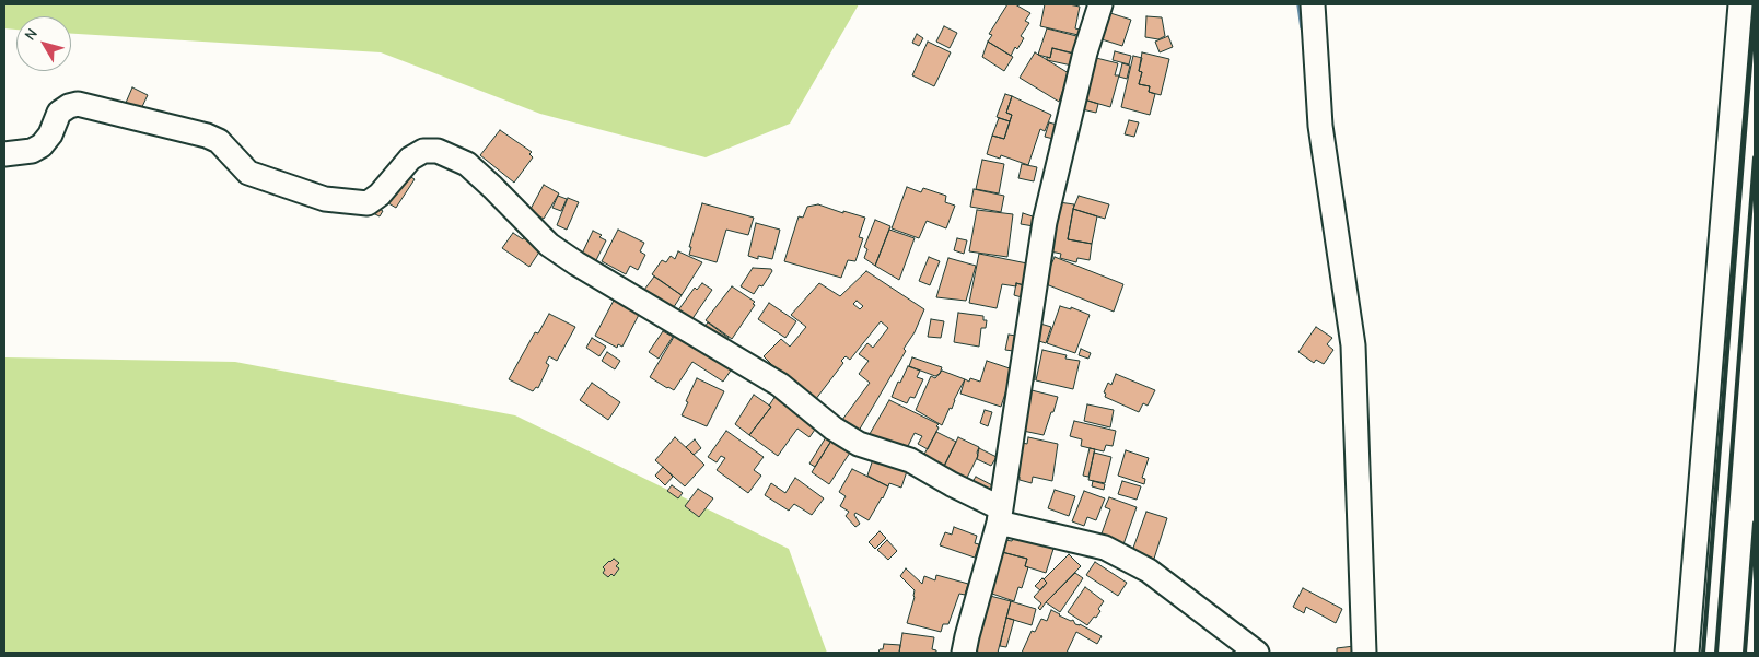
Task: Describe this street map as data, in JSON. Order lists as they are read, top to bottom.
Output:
{
  "north": "top left"
}
